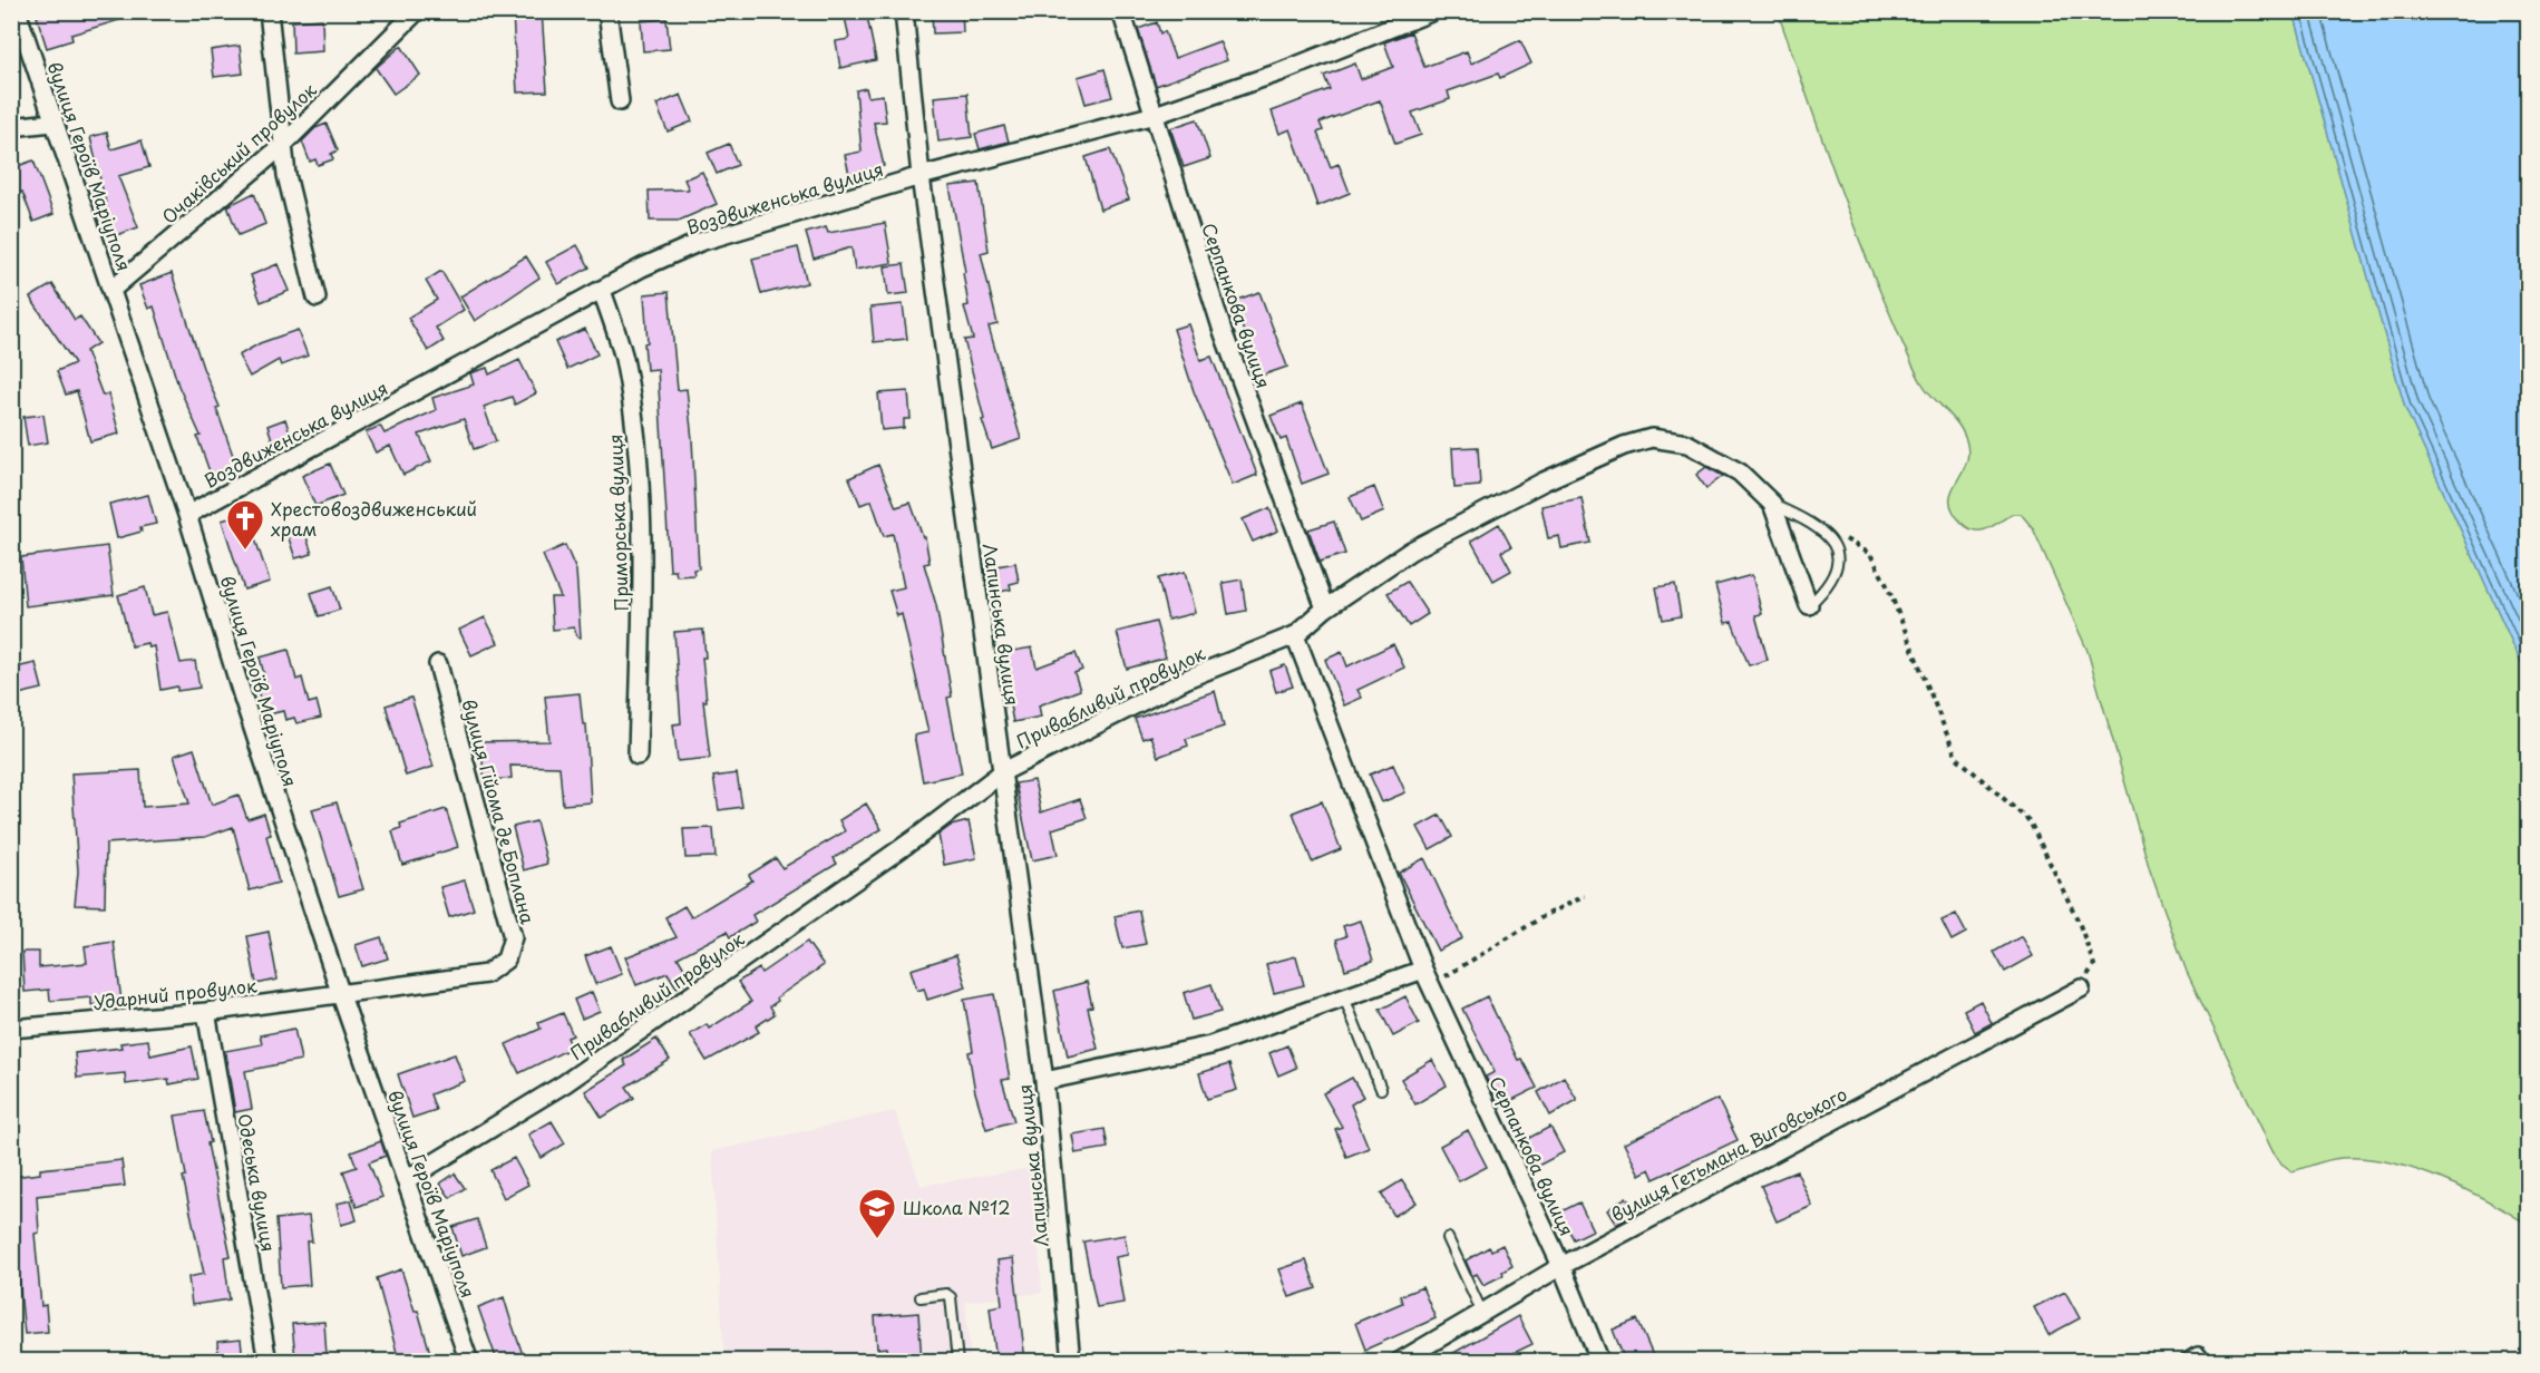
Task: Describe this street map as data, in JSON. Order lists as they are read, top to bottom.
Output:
{
  "streets": {
    "street": [
      "Очаківський провулок",
      "вулиця Героїв Маріуполя",
      "Воздвиженська вулиця",
      "Серпанкова вулиця",
      "Приморська вулиця",
      "Лапинська вулиця",
      "Привабливий провулок",
      "вулиця Гійома де Боплана",
      "Ударний провулок",
      "вулиця Гетьмана Виговського",
      "Одеська вулиця"
    ]
  },
  "crossings": [
    ["Очаківський провулок", "вулиця Героїв Маріуполя"],
    ["вулиця Героїв Маріуполя", "Воздвиженська вулиця"],
    ["вулиця Героїв Маріуполя", "Привабливий провулок"],
    ["вулиця Героїв Маріуполя", "вулиця Гійома де Боплана"],
    ["вулиця Героїв Маріуполя", "Ударний провулок"],
    ["Воздвиженська вулиця", "Серпанкова вулиця"],
    ["Воздвиженська вулиця", "Приморська вулиця"],
    ["Воздвиженська вулиця", "Лапинська вулиця"],
    ["Серпанкова вулиця", "Привабливий провулок"],
    ["Серпанкова вулиця", "вулиця Гетьмана Виговського"],
    ["Лапинська вулиця", "Привабливий провулок"],
    ["вулиця Гійома де Боплана", "Ударний провулок"],
    ["Ударний провулок", "Одеська вулиця"]
  ],
  "places": {
    "church": ["Хрестовоздвиженський храм"],
    "school or university": ["Школа №12"]
  }
}
